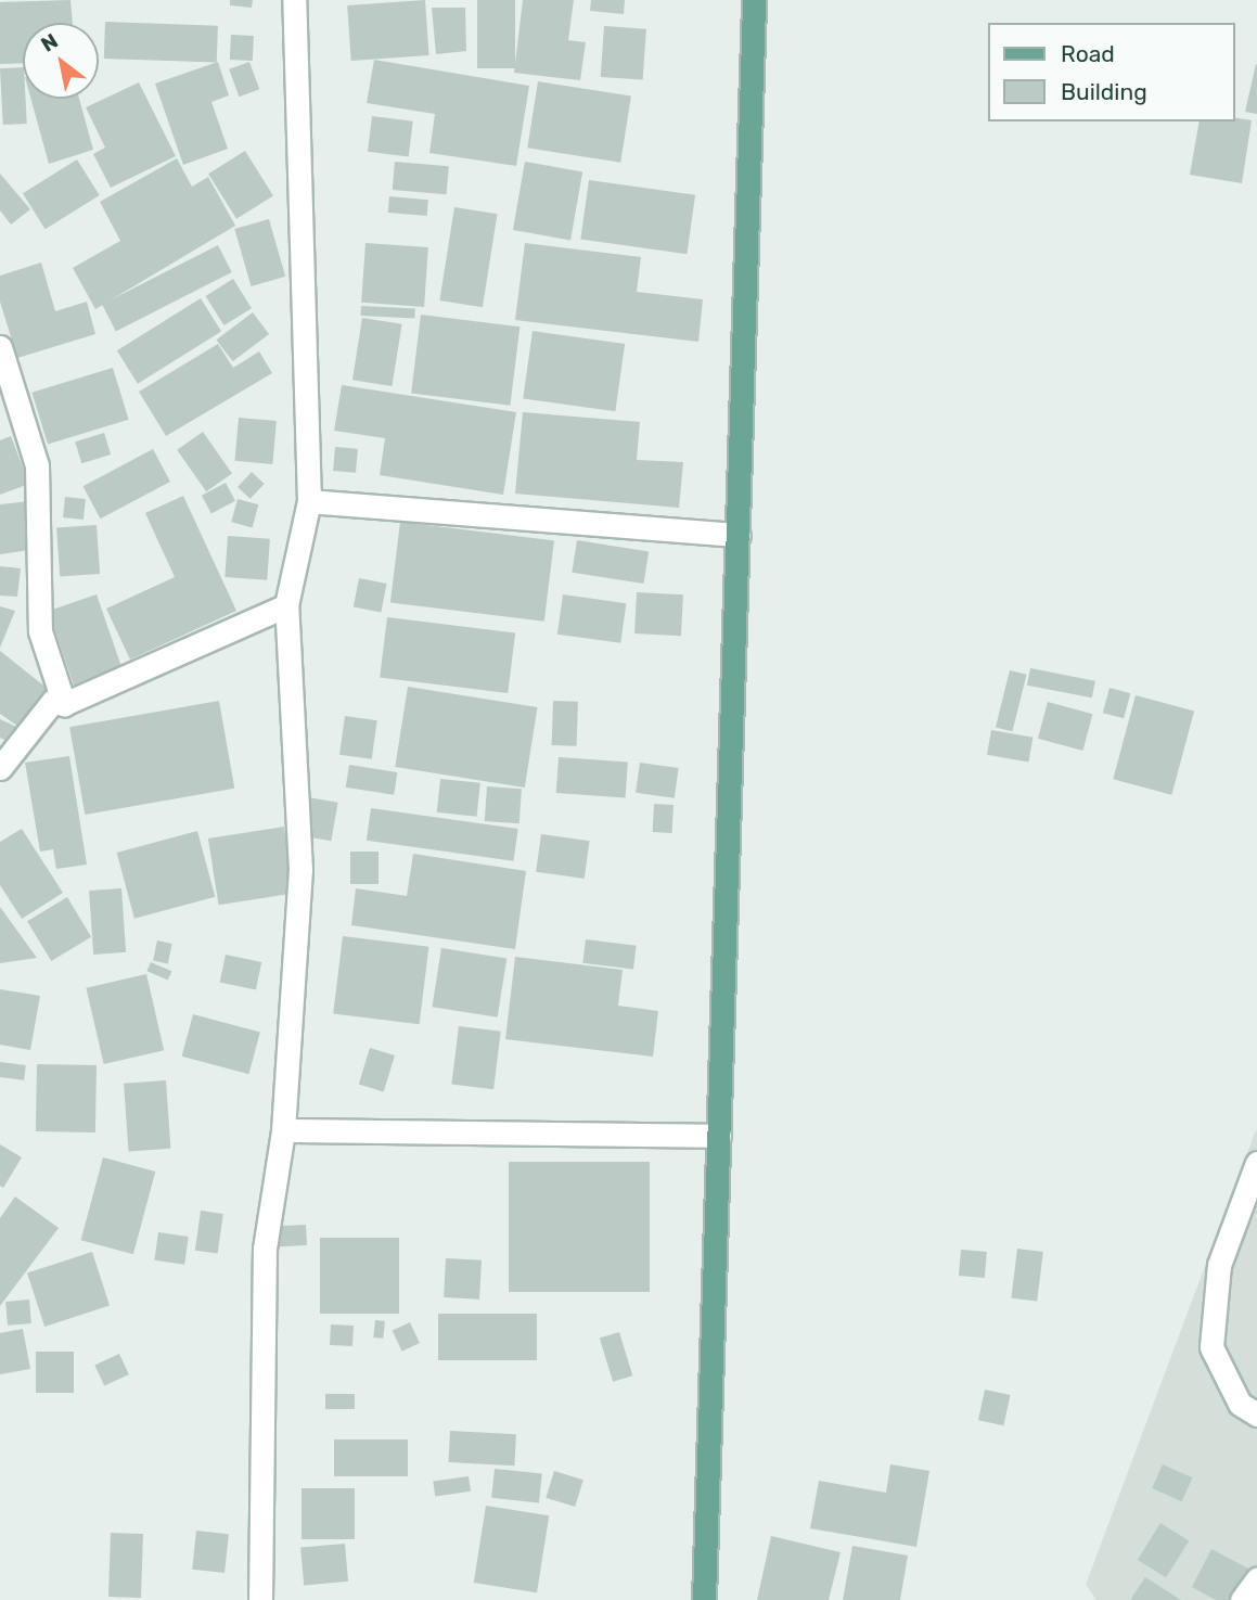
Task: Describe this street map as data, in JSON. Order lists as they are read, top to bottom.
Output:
{
  "legend": ["Road", "Building"],
  "north": "top left"
}
